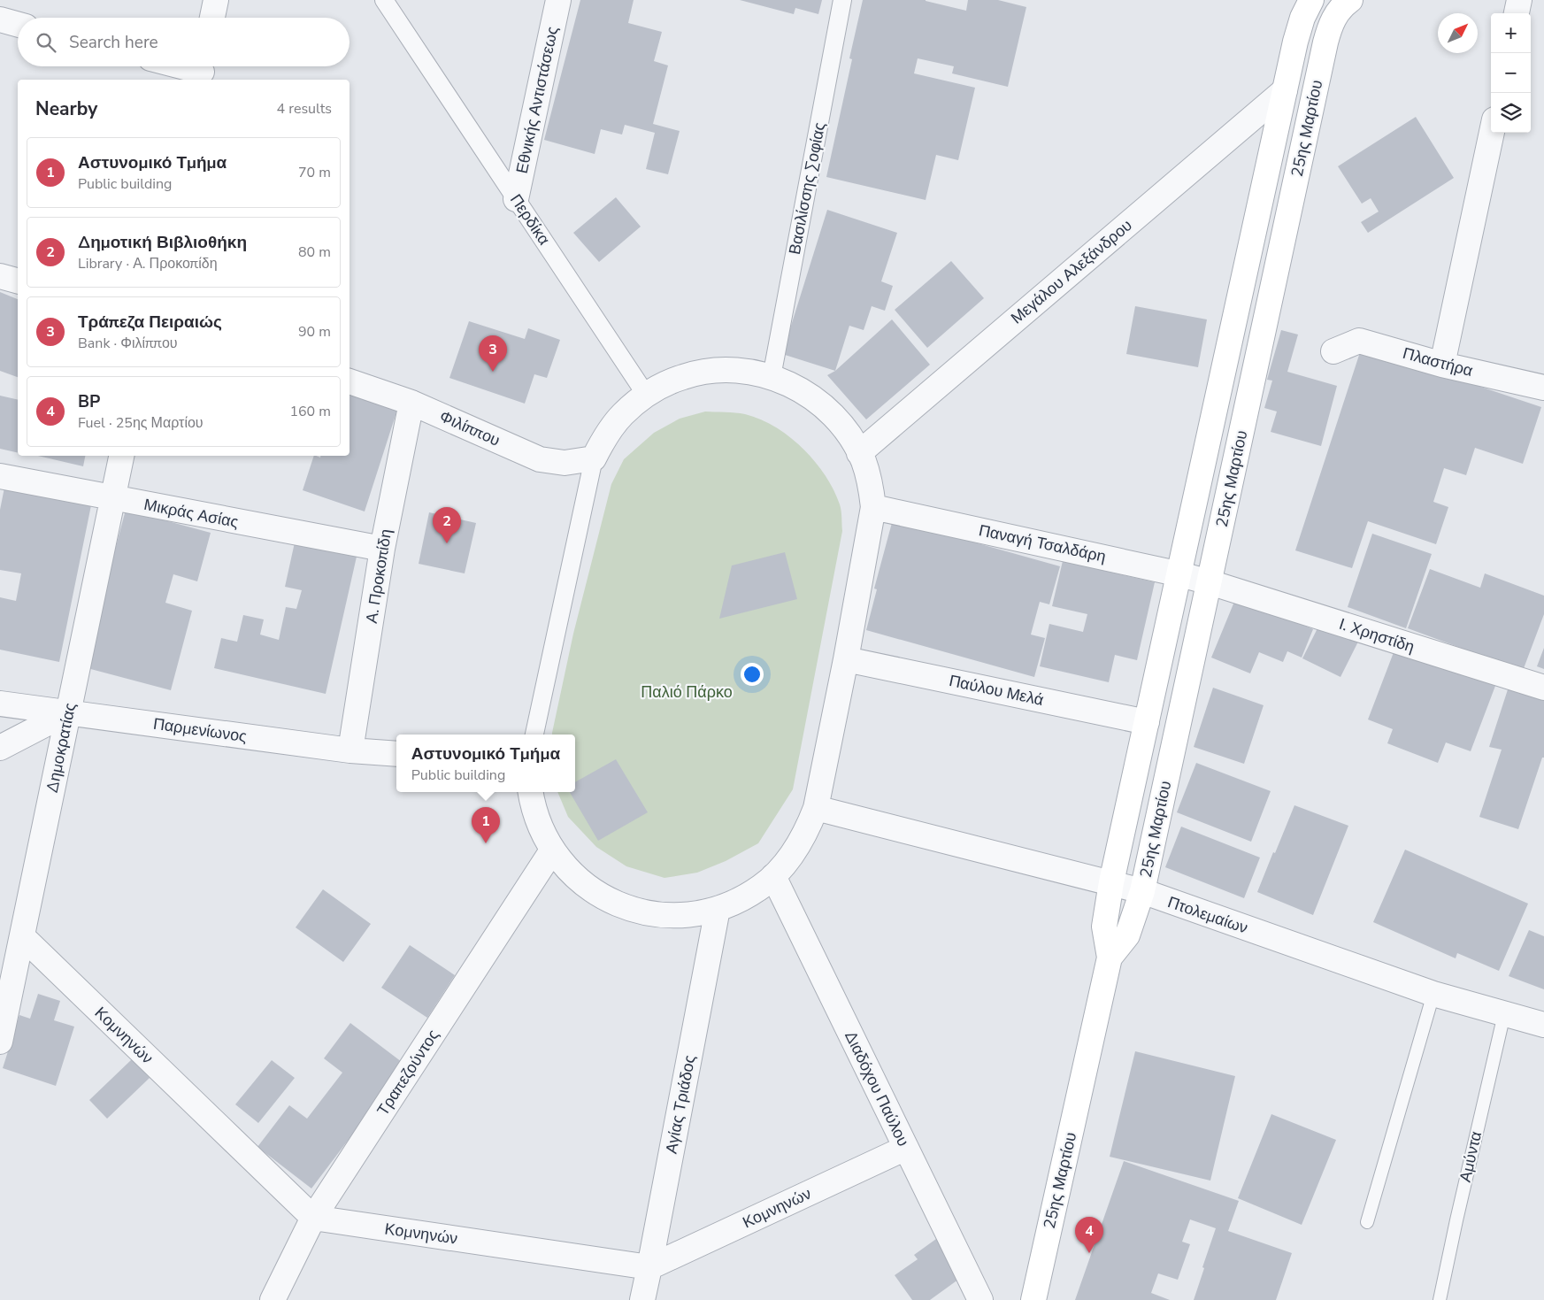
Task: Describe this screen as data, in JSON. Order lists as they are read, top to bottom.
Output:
{
  "streets": {
    "main road": ["25ης Μαρτίου"],
    "street": [
      "Εθνικής Αντιστάσεως",
      "Βασιλίσσης Σοφίας",
      "Περδίκα",
      "Μεγάλου Αλεξάνδρου",
      "Πλαστήρα",
      "Φιλίππου",
      "Μικράς Ασίας",
      "Παναγή Τσαλδάρη",
      "Α. Προκοπίδη",
      "Ι. Χρηστίδη",
      "Παύλου Μελά",
      "Παρμενίωνος",
      "Δημοκρατίας",
      "Πτολεμαίων",
      "Κομνηνών",
      "Τραπεζούντος",
      "Διαδόχου Παύλου",
      "Αγίας Τριάδος"
    ],
    "lane": ["Αμύντα"]
  },
  "crossings": [
    ["Εθνικής Αντιστάσεως", "Περδίκα"],
    ["25ης Μαρτίου", "Μεγάλου Αλεξάνδρου"],
    ["25ης Μαρτίου", "Παναγή Τσαλδάρη"],
    ["25ης Μαρτίου", "Ι. Χρηστίδη"],
    ["25ης Μαρτίου", "Παύλου Μελά"],
    ["25ης Μαρτίου", "Πτολεμαίων"],
    ["Φιλίππου", "Α. Προκοπίδη"],
    ["Μικράς Ασίας", "Α. Προκοπίδη"],
    ["Μικράς Ασίας", "Δημοκρατίας"],
    ["Παναγή Τσαλδάρη", "Ι. Χρηστίδη"],
    ["Α. Προκοπίδη", "Παρμενίωνος"],
    ["Παρμενίωνος", "Δημοκρατίας"],
    ["Δημοκρατίας", "Κομνηνών"],
    ["Πτολεμαίων", "Αμύντα"],
    ["Κομνηνών", "Τραπεζούντος"],
    ["Κομνηνών", "Διαδόχου Παύλου"],
    ["Κομνηνών", "Αγίας Τριάδος"]
  ],
  "parks": ["Παλιό Πάρκο"],
  "north": "top right",
  "page": {
    "map_buttons": ["+", "−"],
    "search": "Search here",
    "heading": ["Nearby", "4 results"],
    "list": [
      {
        "mark": "1",
        "name": "Αστυνομικό Τμήμα",
        "note": "Public building",
        "value": "70 m"
      },
      {
        "mark": "2",
        "name": "Δημοτική Βιβλιοθήκη",
        "note": "Library · Α. Προκοπίδη",
        "value": "80 m"
      },
      {
        "mark": "3",
        "name": "Τράπεζα Πειραιώς",
        "note": "Bank · Φιλίππου",
        "value": "90 m"
      },
      {
        "mark": "4",
        "name": "BP",
        "note": "Fuel · 25ης Μαρτίου",
        "value": "160 m"
      }
    ],
    "pins": [
      "3",
      "2",
      "1",
      "4"
    ],
    "popup": ["Αστυνομικό Τμήμα", "Public building"]
  }
}
